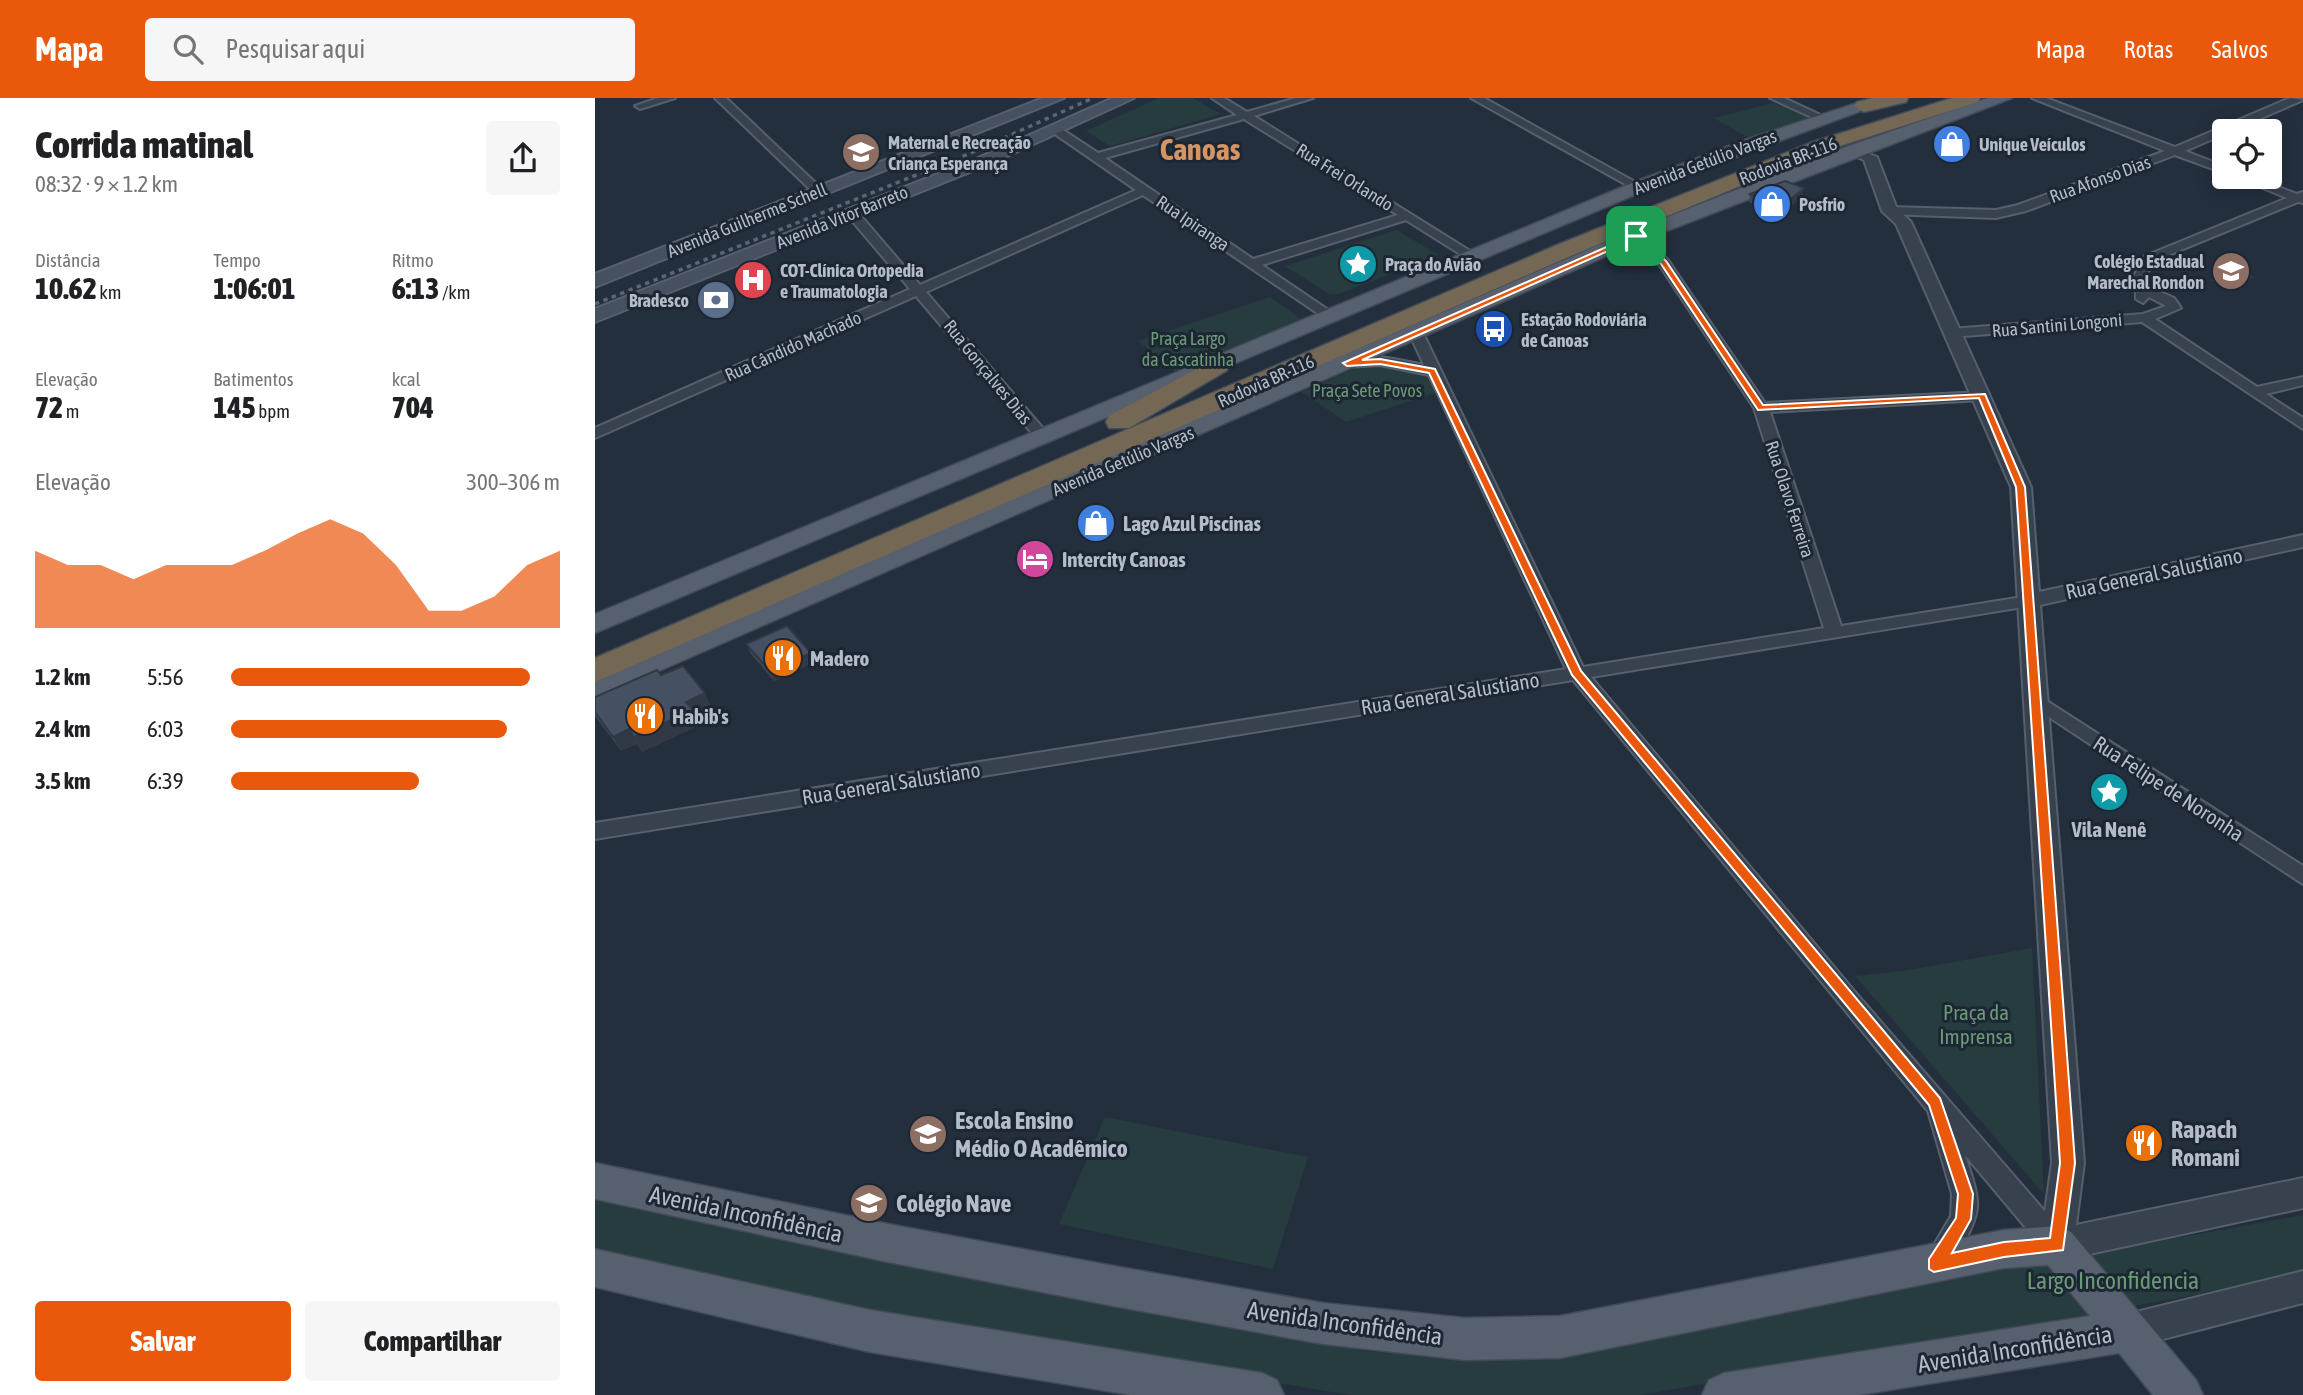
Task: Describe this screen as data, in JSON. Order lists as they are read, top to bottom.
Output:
{
  "streets": {
    "highway": ["Rodovia BR-116"],
    "main road": [
      "Avenida Getúlio Vargas",
      "Avenida Vitor Barreto",
      "Avenida Guilherme Schell",
      "Avenida Inconfidência"
    ],
    "street": [
      "Rua Frei Orlando",
      "Rua Afonso Dias",
      "Rua Ipiranga",
      "Rua Santini Longoni",
      "Rua Cândido Machado",
      "Rua Gonçalves Dias",
      "Rua Olavo Ferreira",
      "Rua General Salustiano",
      "Rua Felipe de Noronha"
    ]
  },
  "crossings": [
    ["Avenida Getúlio Vargas", "Rua Frei Orlando"],
    ["Avenida Getúlio Vargas", "Rua Ipiranga"],
    ["Avenida Getúlio Vargas", "Rua Gonçalves Dias"],
    ["Avenida Getúlio Vargas", "Rua Olavo Ferreira"],
    ["Avenida Vitor Barreto", "Rua Ipiranga"],
    ["Avenida Vitor Barreto", "Rua Gonçalves Dias"],
    ["Rua Ipiranga", "Rua Cândido Machado"],
    ["Rua Cândido Machado", "Rua Gonçalves Dias"],
    ["Rua Olavo Ferreira", "Rua General Salustiano"]
  ],
  "districts": ["Canoas"],
  "parks": [
    "Praça Largo da Cascatinha",
    "Praça Sete Povos",
    "Praça da Imprensa",
    "Largo Inconfidencia"
  ],
  "places": {
    "shop": ["Unique Veículos", "Posfrio", "Lago Azul Piscinas"],
    "school or university": [
      "Maternal e Recreação Criança Esperança",
      "Colégio Estadual Marechal Rondon",
      "Escola Ensino Médio O Acadêmico",
      "Colégio Nave"
    ],
    "place": ["Praça do Avião", "Vila Nenê"],
    "hospital": ["COT-Clínica Ortopedia e Traumatologia"],
    "bank": ["Bradesco"],
    "bus stop": ["Estação Rodoviária de Canoas"],
    "hotel": ["Intercity Canoas"],
    "restaurant": ["Madero", "Habib's", "Rapach Romani"]
  },
  "page": {
    "header": "Mapa",
    "search": "Pesquisar aqui",
    "nav": ["Mapa", "Rotas", "Salvos"],
    "heading": ["Corrida matinal", "08:32 · 9 × 1.2 km"],
    "stats": [
      ["Distância", "10.62 km"],
      ["Tempo", "1:06:01"],
      ["Ritmo", "6:13 /km"],
      ["Elevação", "72 m"],
      ["Batimentos", "145 bpm"],
      ["kcal", "704"]
    ],
    "chart": ["Elevação", "300–306 m"],
    "list": [
      {
        "name": "1.2 km",
        "note": "5:56"
      },
      {
        "name": "2.4 km",
        "note": "6:03"
      },
      {
        "name": "3.5 km",
        "note": "6:39"
      }
    ],
    "buttons": ["Salvar", "Compartilhar"]
  }
}
